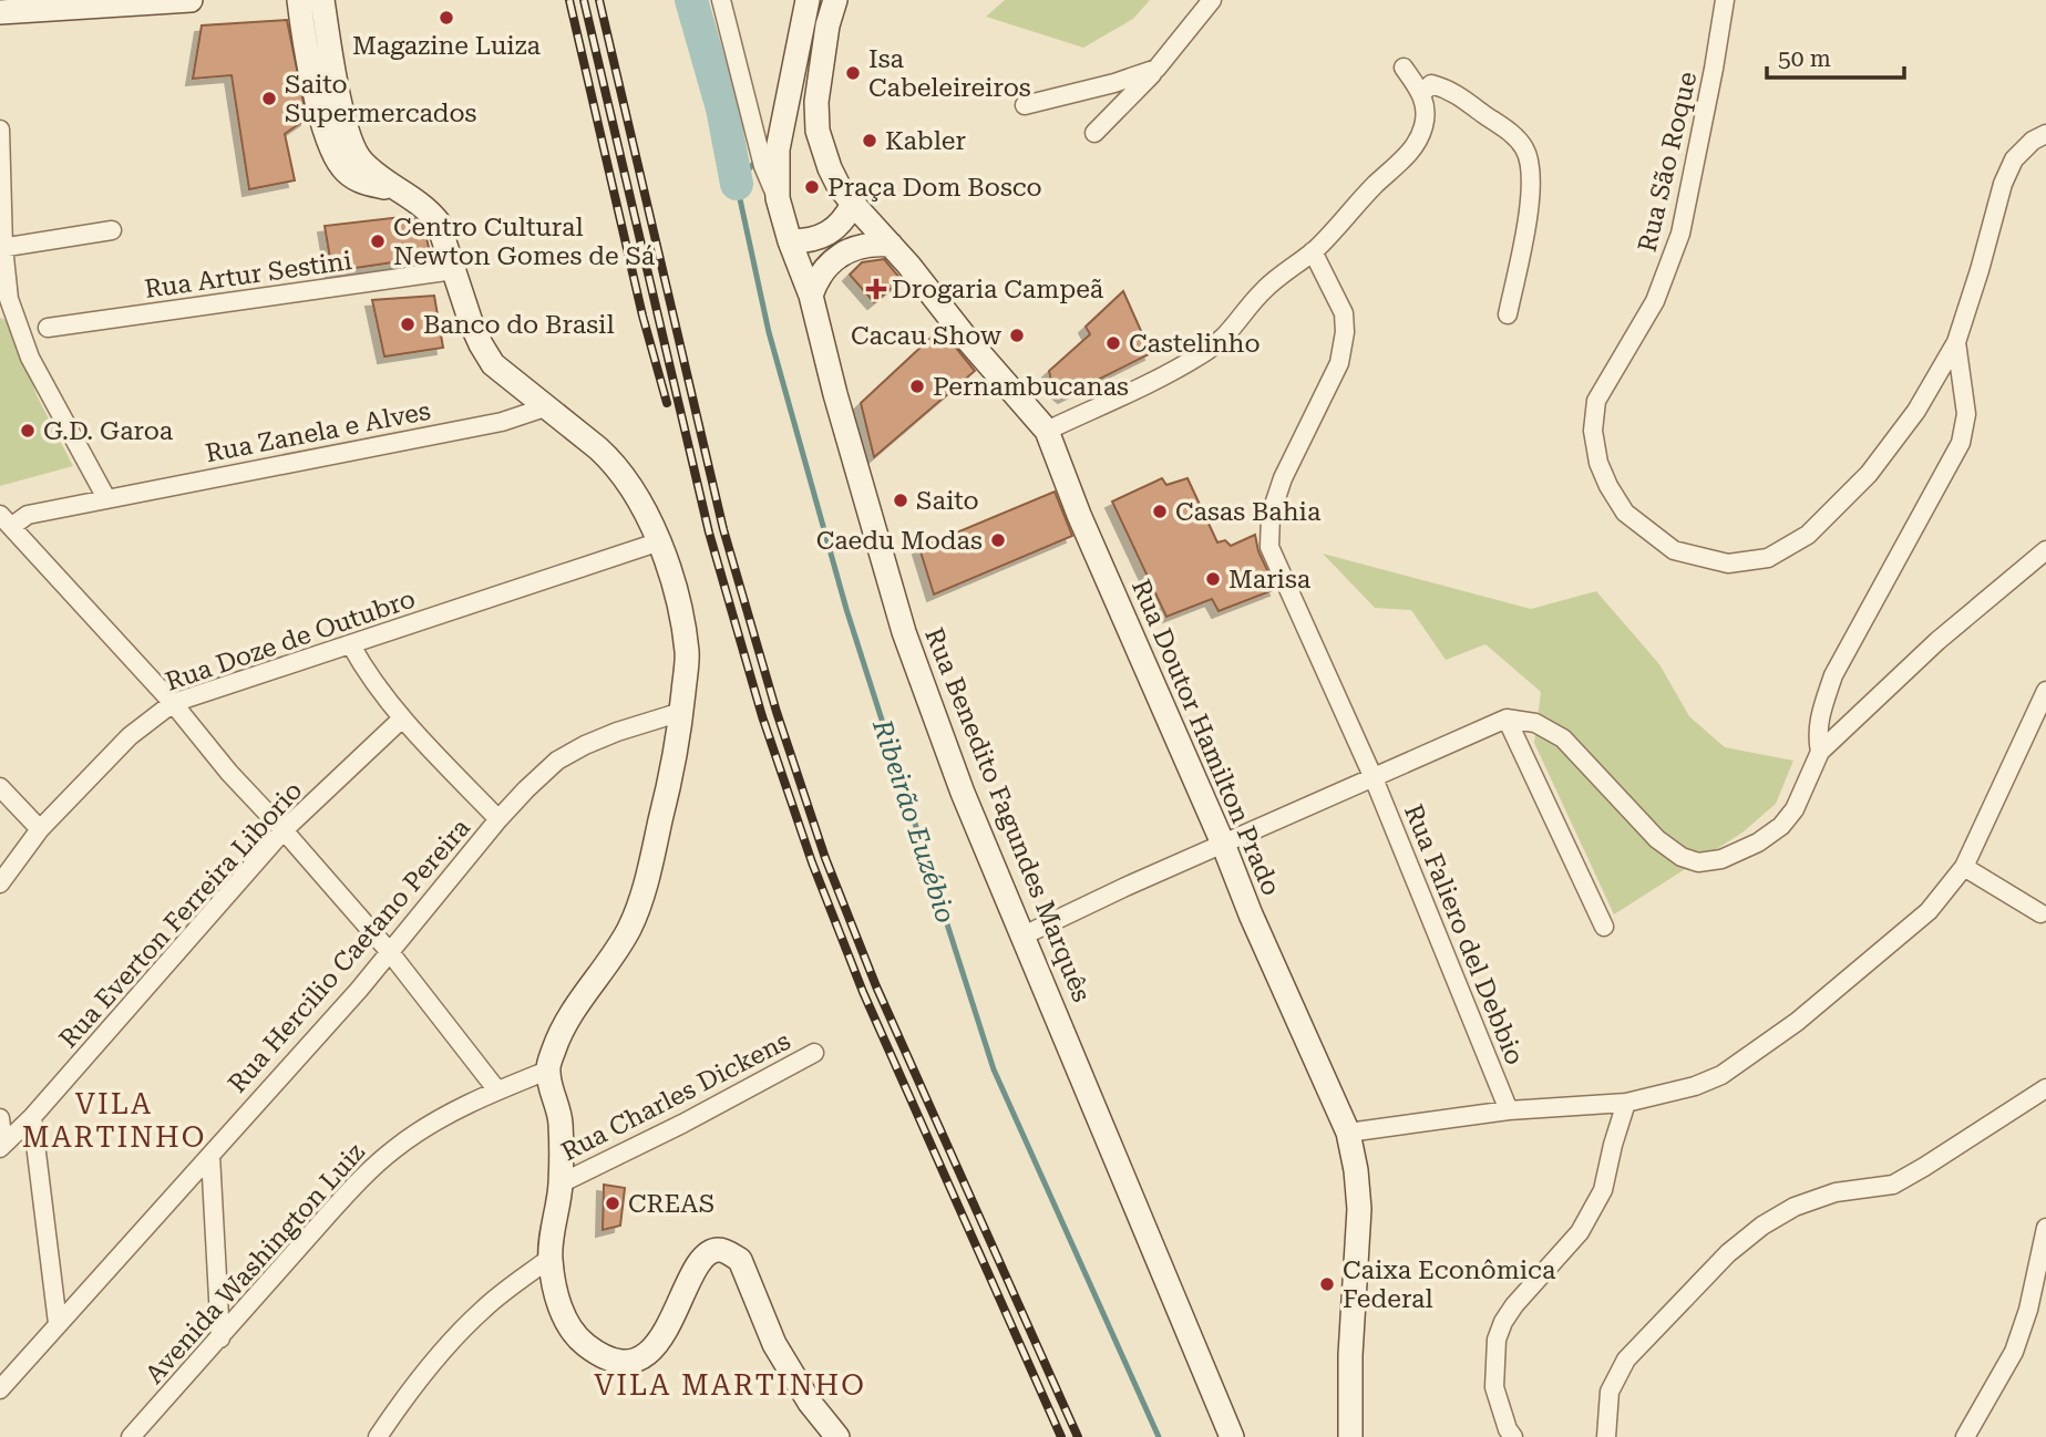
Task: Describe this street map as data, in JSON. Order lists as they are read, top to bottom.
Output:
{
  "streets": {
    "main road": ["Rua Doutor Hamilton Prado", "Rua Benedito Fagundes Marquês"],
    "street": [
      "Rua São Roque",
      "Rua Artur Sestini",
      "Rua Zanela e Alves",
      "Rua Doze de Outubro",
      "Rua Everton Ferreira Liborio",
      "Rua Faliero del Debbio",
      "Rua Hercilio Caetano Pereira",
      "Rua Charles Dickens",
      "Avenida Washington Luiz"
    ]
  },
  "districts": ["VILA MARTINHO", "VILA MARTINHO"],
  "water": ["Ribeirão Euzébio"],
  "places": {
    "other": [
      "Magazine Luiza",
      "Isa Cabeleireiros",
      "Saito Supermercados",
      "Kabler",
      "Praça Dom Bosco",
      "Centro Cultural Newton Gomes de Sá",
      "Banco do Brasil",
      "Cacau Show",
      "Castelinho",
      "Pernambucanas",
      "G.D. Garoa",
      "Saito",
      "Casas Bahia",
      "Caedu Modas",
      "Marisa",
      "CREAS",
      "Caixa Econômica Federal"
    ],
    "health": ["Drogaria Campeã"]
  },
  "scale_bar": "50 m"
}
